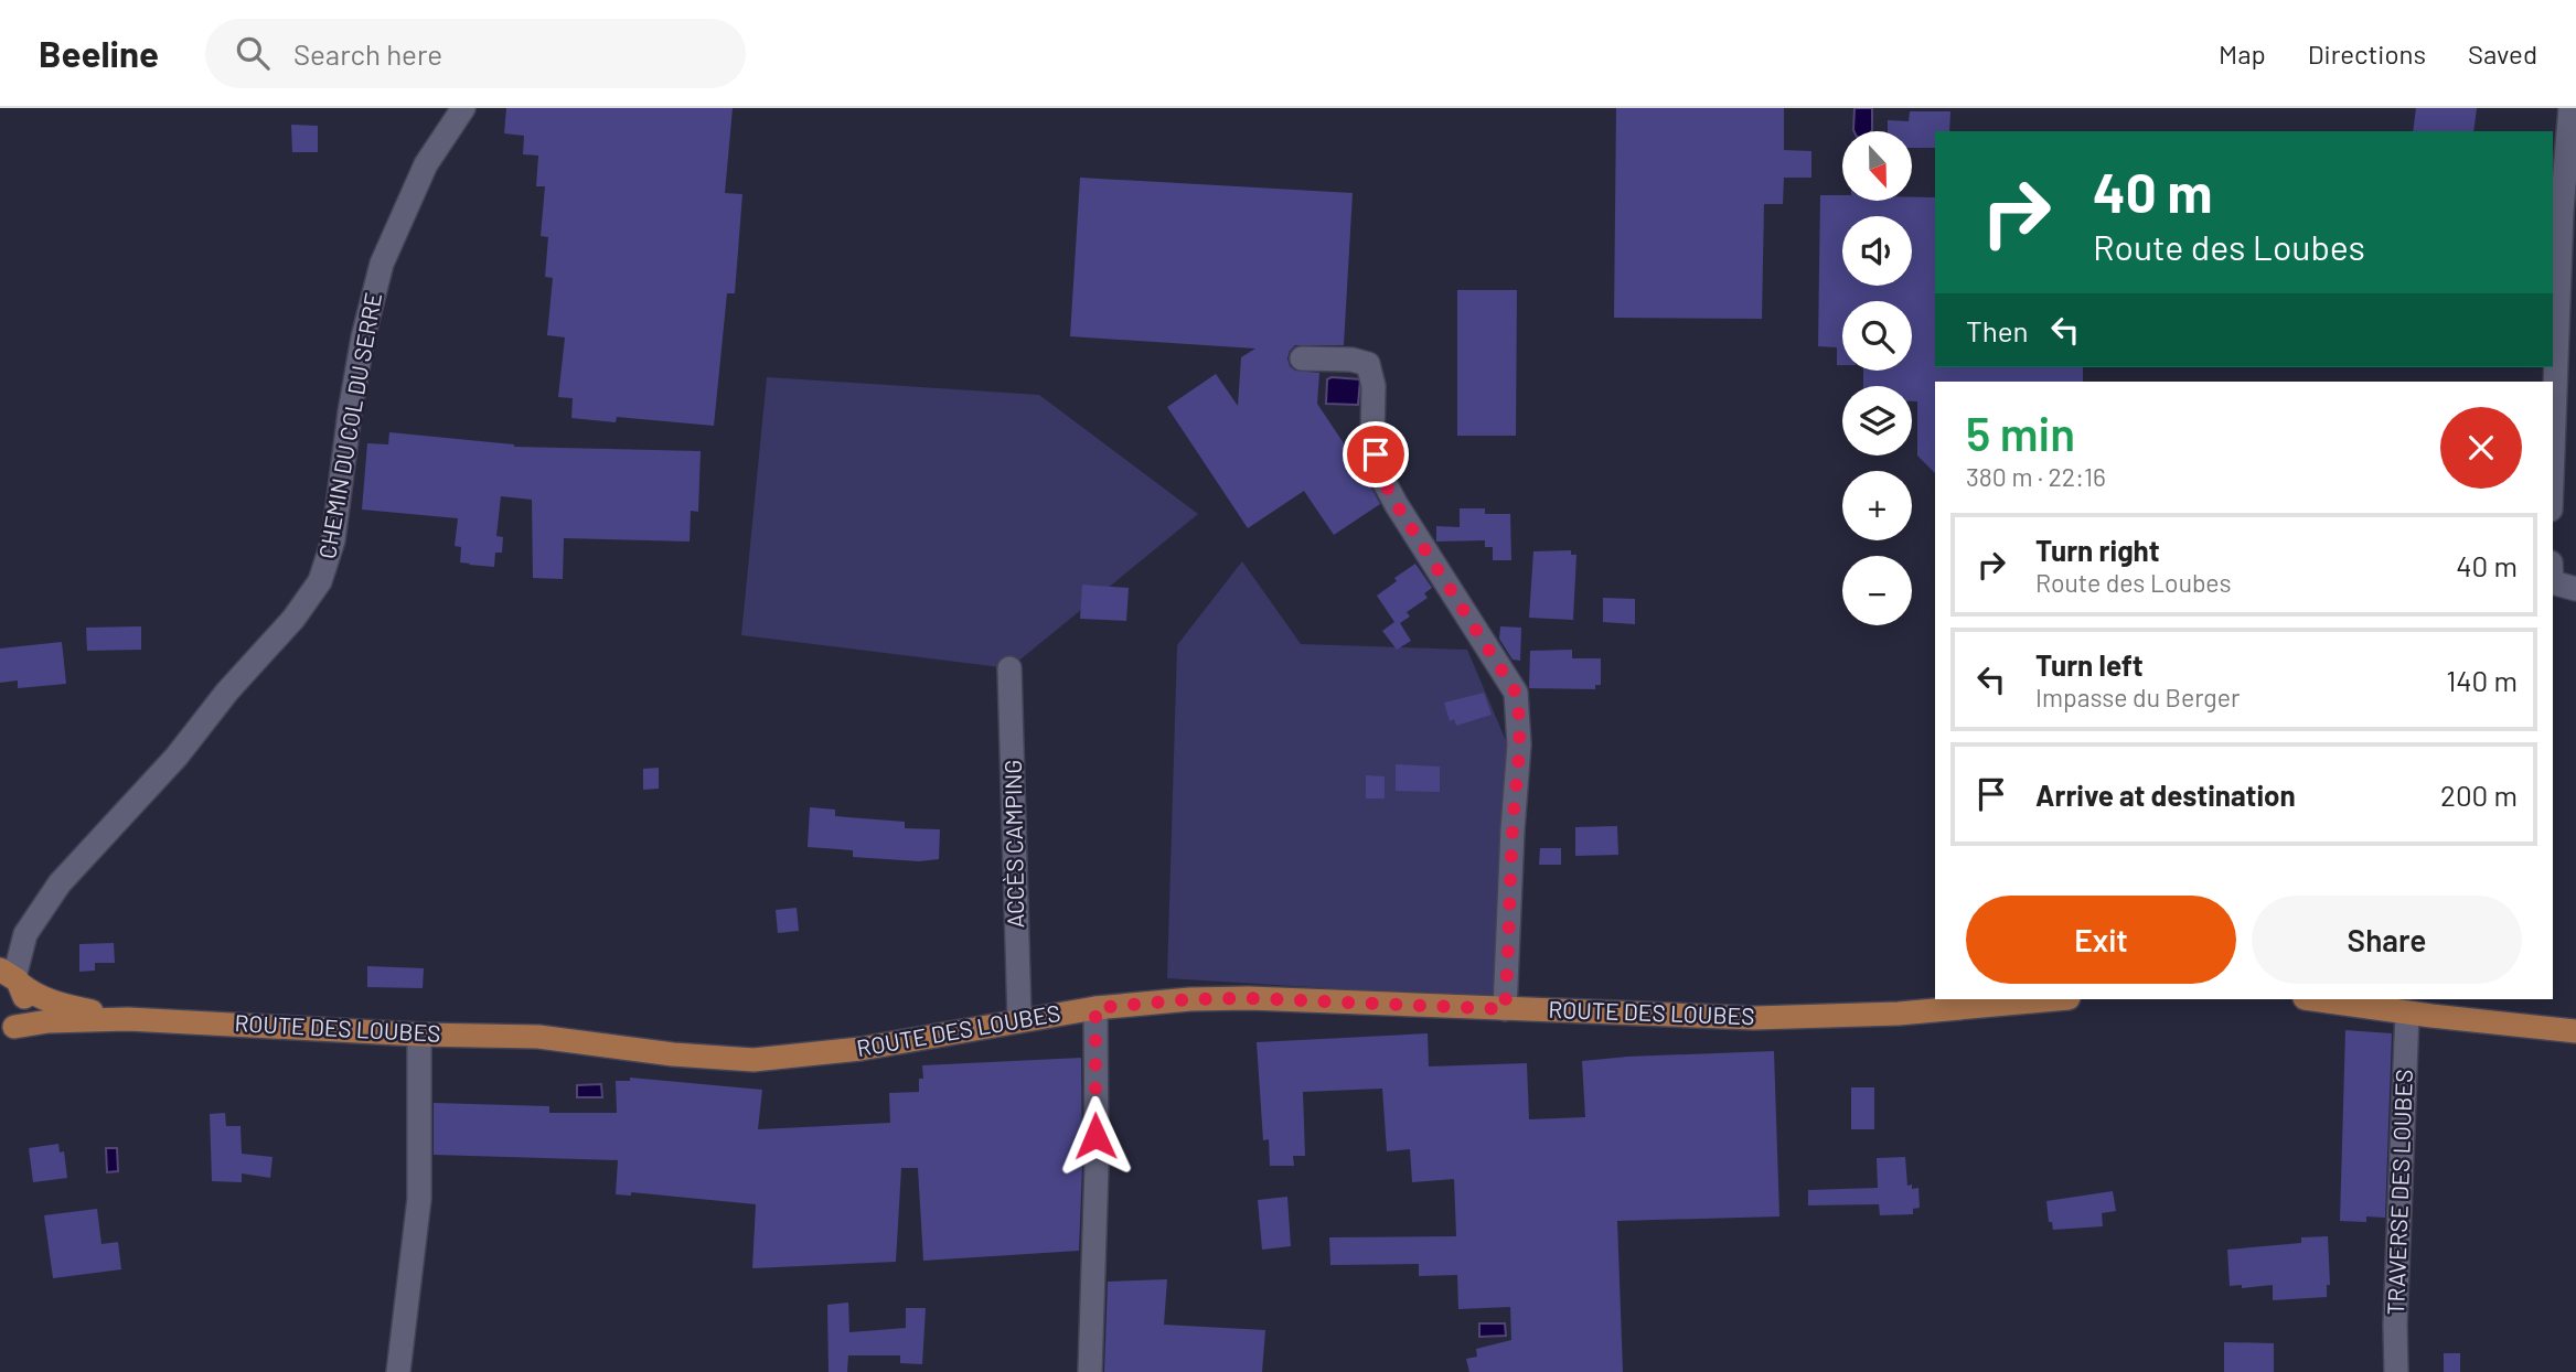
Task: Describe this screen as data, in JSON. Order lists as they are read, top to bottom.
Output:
{
  "streets": {
    "main road": ["ROUTE DES LOUBES"],
    "street": ["CHEMIN DU COL DU SERRE", "ACCÈS CAMPING", "TRAVERSE DES LOUBES"]
  },
  "crossings": [
    ["CHEMIN DU COL DU SERRE", "ROUTE DES LOUBES"],
    ["ACCÈS CAMPING", "ROUTE DES LOUBES"]
  ],
  "north": "bottom",
  "page": {
    "header": "Beeline",
    "search": "Search here",
    "nav": ["Map", "Directions", "Saved"],
    "map_buttons": ["+", "−"],
    "turn": ["40 m", "Route des Loubes"],
    "then": "Then",
    "heading": ["5 min", "380 m · 22:16"],
    "list": [
      {
        "name": "Turn right",
        "note": "Route des Loubes",
        "value": "40 m"
      },
      {
        "name": "Turn left",
        "note": "Impasse du Berger",
        "value": "140 m"
      },
      {
        "name": "Arrive at destination",
        "value": "200 m"
      }
    ],
    "buttons": ["Exit", "Share"]
  }
}
